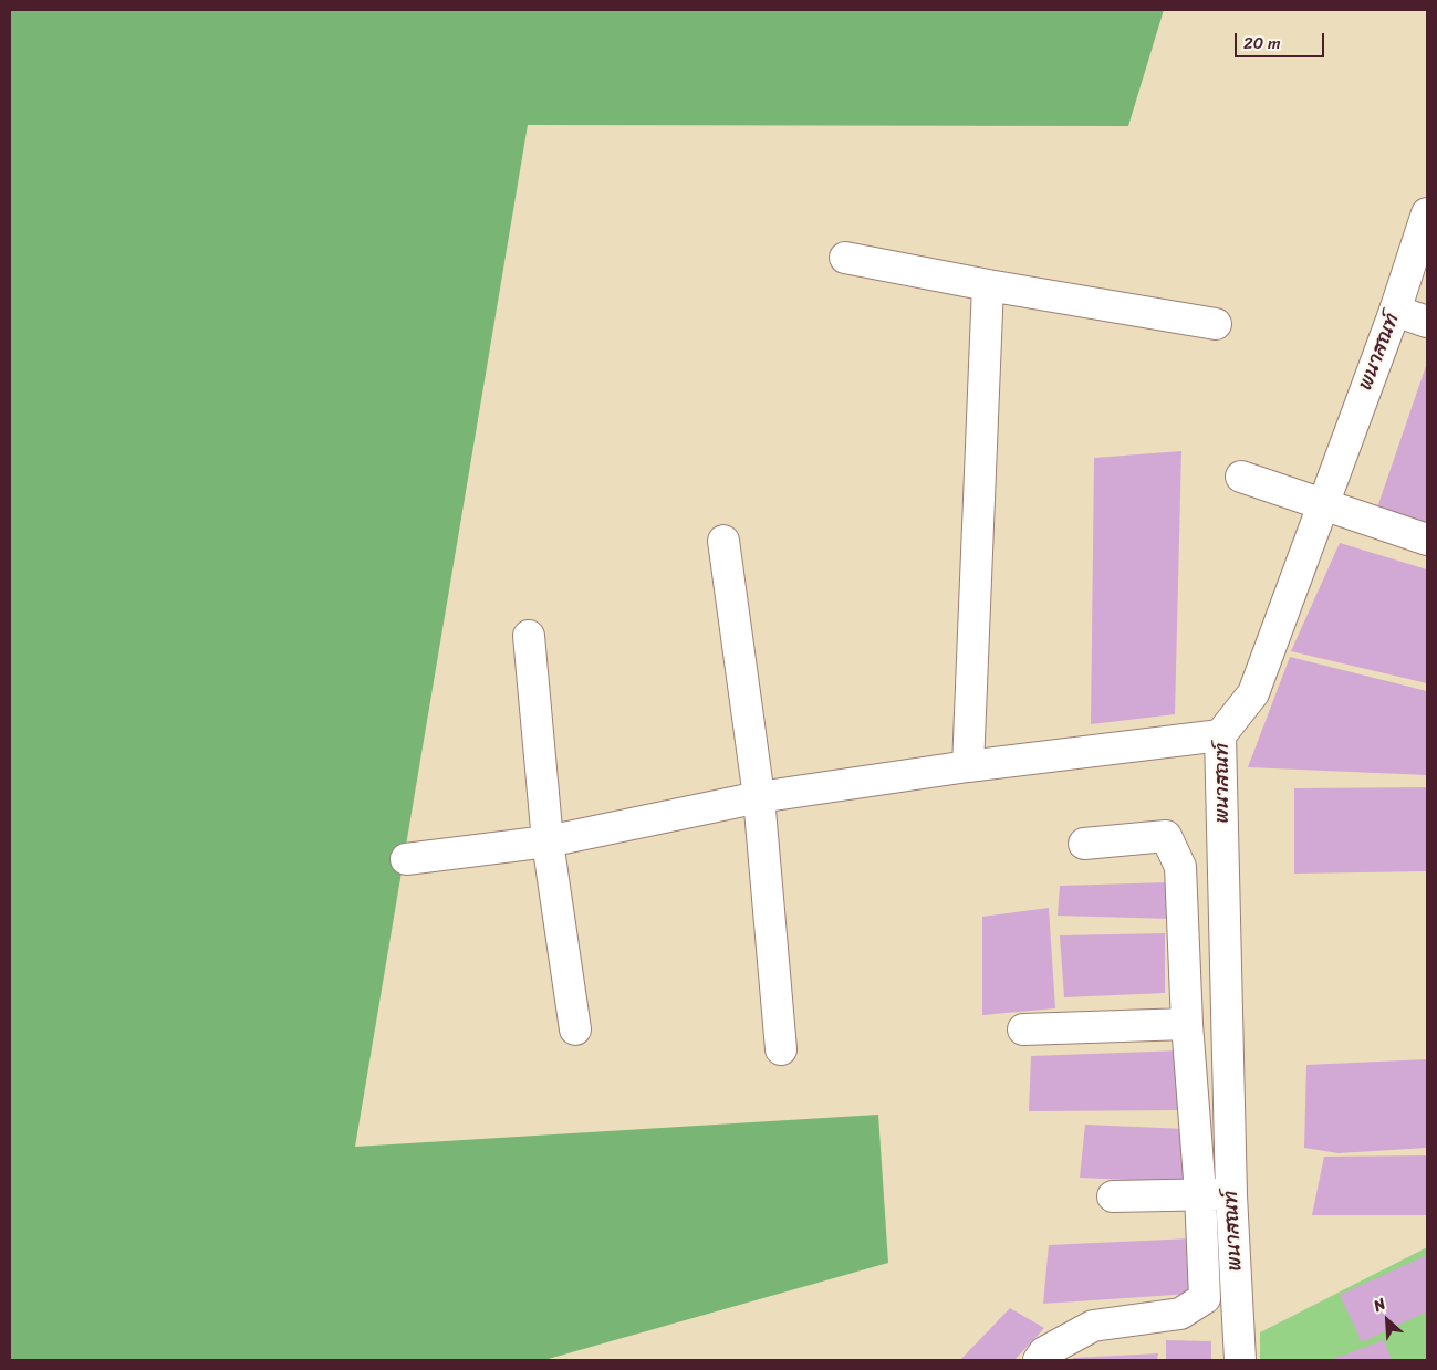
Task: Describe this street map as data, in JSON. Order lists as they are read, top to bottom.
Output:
{
  "streets": {
    "street": ["พนาสณฑ์"]
  },
  "scale_bar": "20 m",
  "north": "top left"
}
